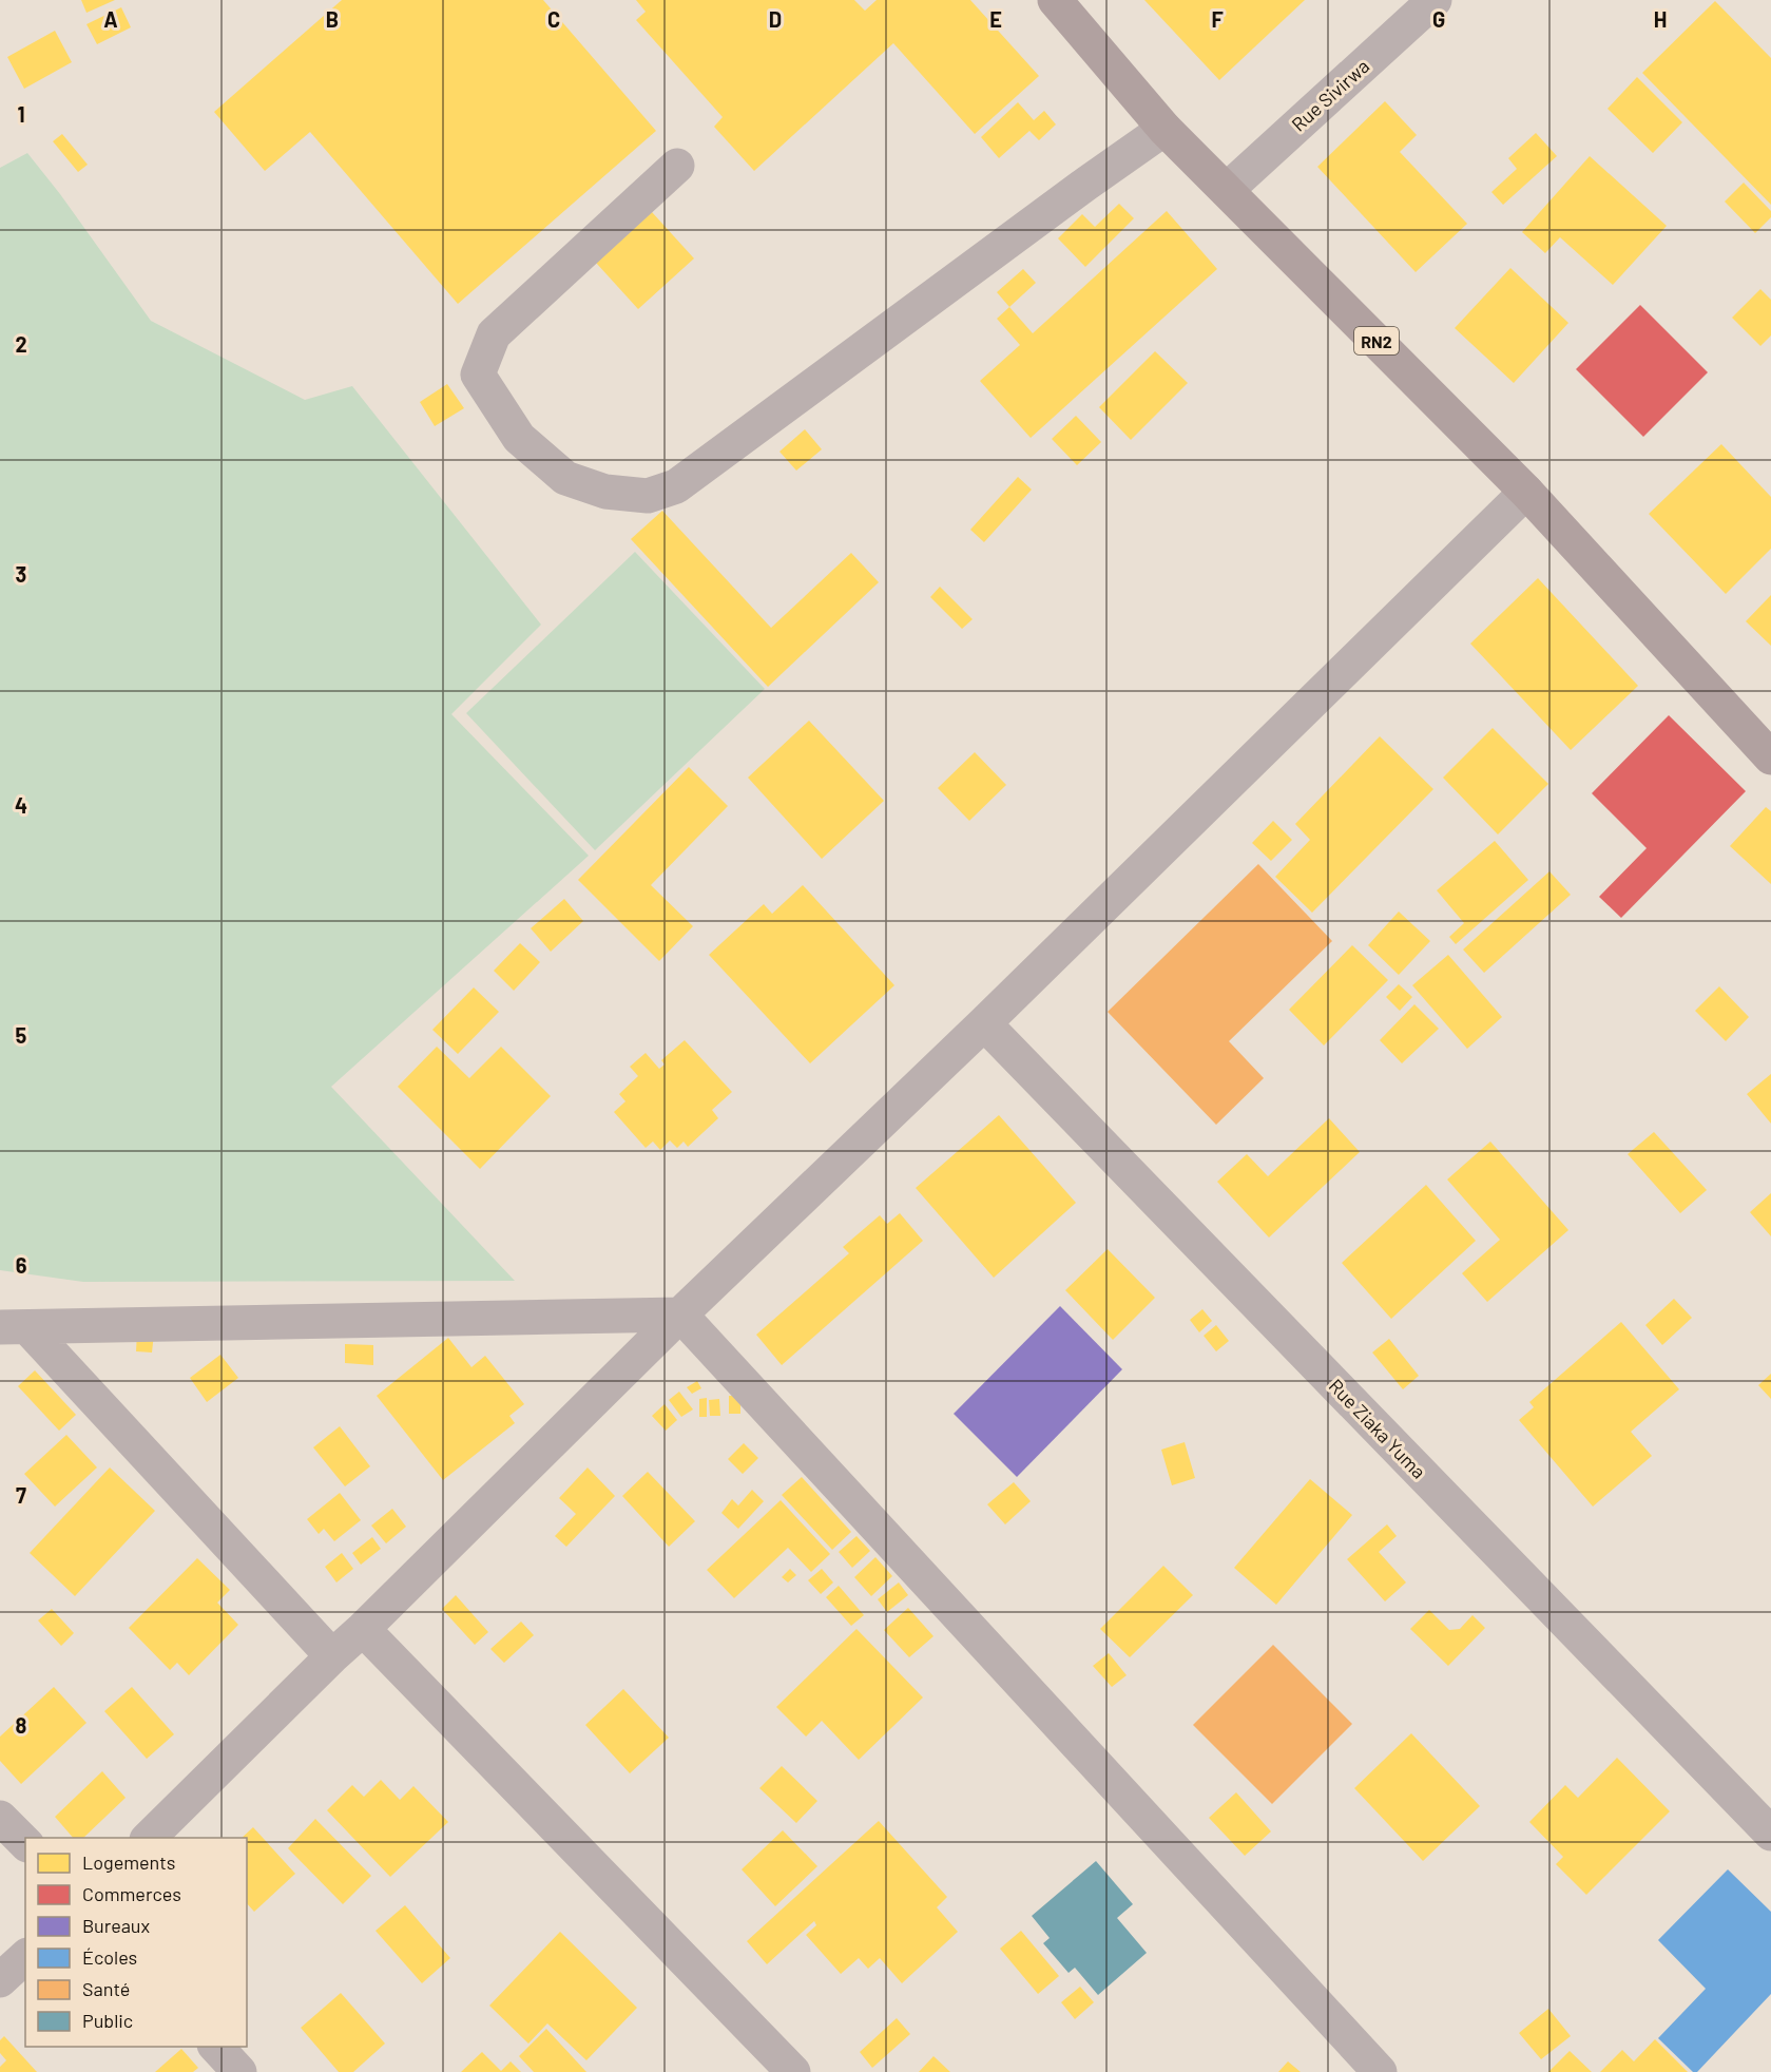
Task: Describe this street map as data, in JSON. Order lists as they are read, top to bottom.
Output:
{
  "streets": {
    "highway": ["RN2"],
    "street": ["Rue Sivirwa", "Rue Ziaka Yuma"]
  },
  "crossings": [
    ["Rue Sivirwa", "RN2"]
  ],
  "legend": [
    "Logements",
    "Commerces",
    "Bureaux",
    "Écoles",
    "Santé",
    "Public"
  ],
  "grid": {
    "columns": [
      "A",
      "B",
      "C",
      "D",
      "E",
      "F",
      "G",
      "H"
    ],
    "rows": [
      "1",
      "2",
      "3",
      "4",
      "5",
      "6",
      "7",
      "8"
    ]
  }
}
